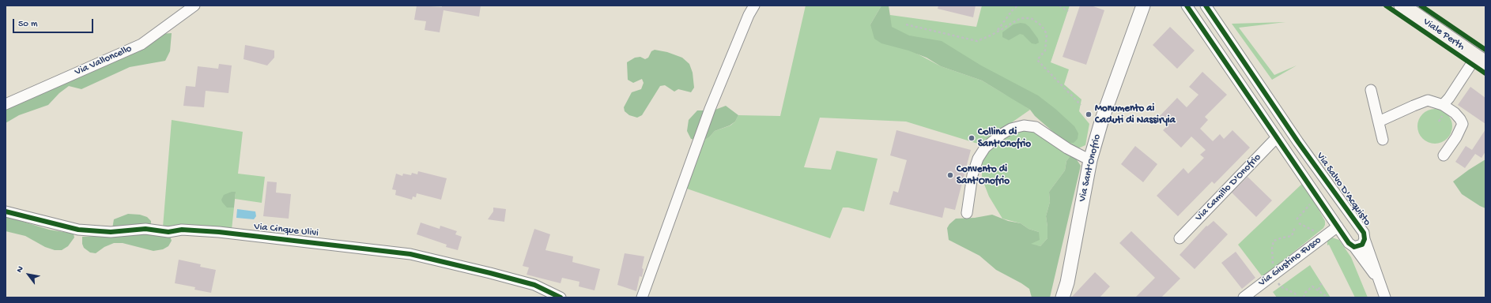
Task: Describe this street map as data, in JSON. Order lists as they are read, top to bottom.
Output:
{
  "streets": {
    "main road": ["Viale Perth"],
    "street": [
      "Via Valloncello",
      "Via Sant'Onofrio",
      "Via Camillo D'Onofrio",
      "Via Salvo D'Acquisto",
      "Via Cinque Ulivi",
      "Via Giustino Fusco"
    ]
  },
  "places": ["Monumento ai Caduti di Nassiryia", "Collina di Sant'Onofrio", "Convento di Sant'Onofrio"],
  "scale_bar": "50 m",
  "north": "top left"
}
